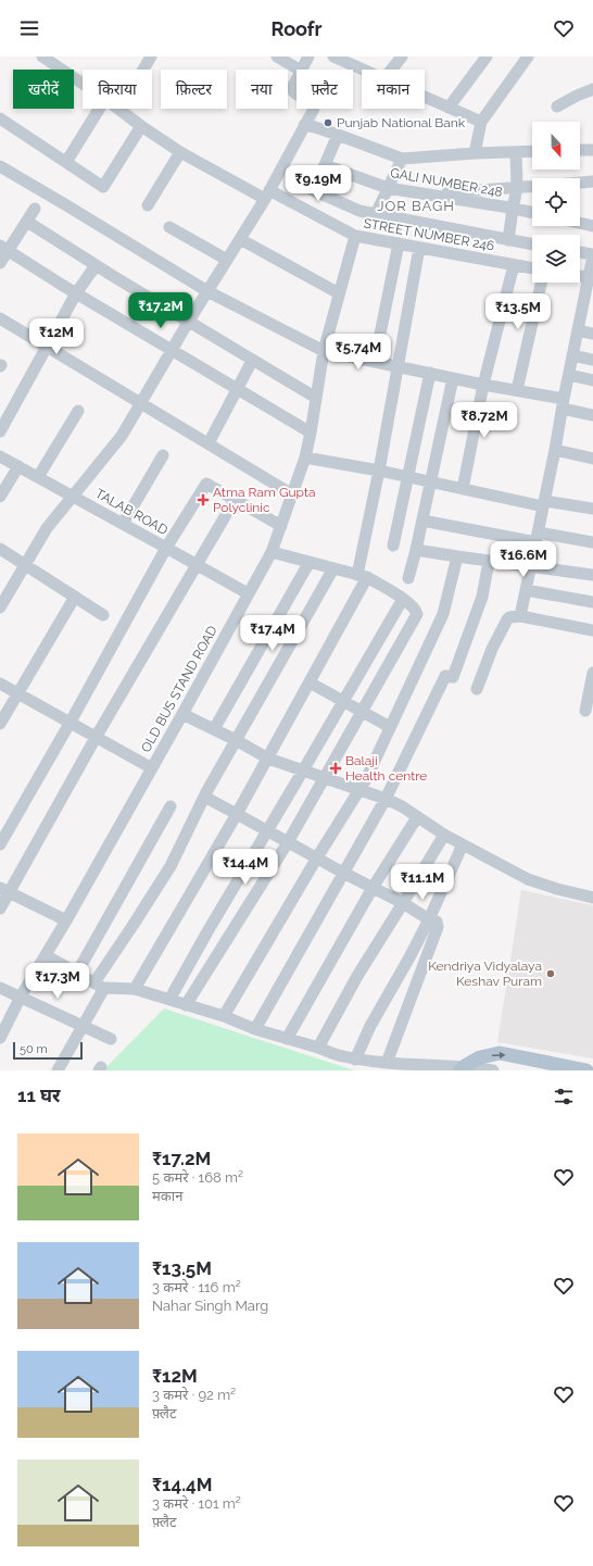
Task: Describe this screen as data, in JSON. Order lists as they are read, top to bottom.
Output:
{
  "streets": {
    "street": [
      "GALI NUMBER 248",
      "STREET NUMBER 246",
      "TALAB ROAD",
      "OLD BUS STAND ROAD"
    ]
  },
  "crossings": [
    ["STREET NUMBER 246", "OLD BUS STAND ROAD"],
    ["TALAB ROAD", "OLD BUS STAND ROAD"]
  ],
  "districts": ["JOR BAGH"],
  "places": {
    "other": ["Punjab National Bank", "Kendriya Vidyalaya Keshav Puram"],
    "health": ["Atma Ram Gupta Polyclinic", "Balaji Health centre"]
  },
  "scale_bar": "50 m",
  "north": "bottom",
  "page": {
    "header": "Roofr",
    "chip": [
      "खरीदें",
      "किराया",
      "फ़िल्टर",
      "नया",
      "फ़्लैट",
      "मकान"
    ],
    "price": [
      "₹9.19M",
      "₹17.2M",
      "₹13.5M",
      "₹12M",
      "₹5.74M",
      "₹8.72M",
      "₹16.6M",
      "₹17.4M",
      "₹14.4M",
      "₹11.1M",
      "₹17.3M"
    ],
    "scale": "50 m",
    "heading": "11 घर",
    "list": [
      {
        "name": "₹17.2M",
        "note": "5 कमरे · 168 m² · मकान"
      },
      {
        "name": "₹13.5M",
        "note": "3 कमरे · 116 m² · Nahar Singh Marg"
      },
      {
        "name": "₹12M",
        "note": "3 कमरे · 92 m² · फ़्लैट"
      },
      {
        "name": "₹14.4M",
        "note": "3 कमरे · 101 m² · फ़्लैट"
      }
    ]
  }
}
